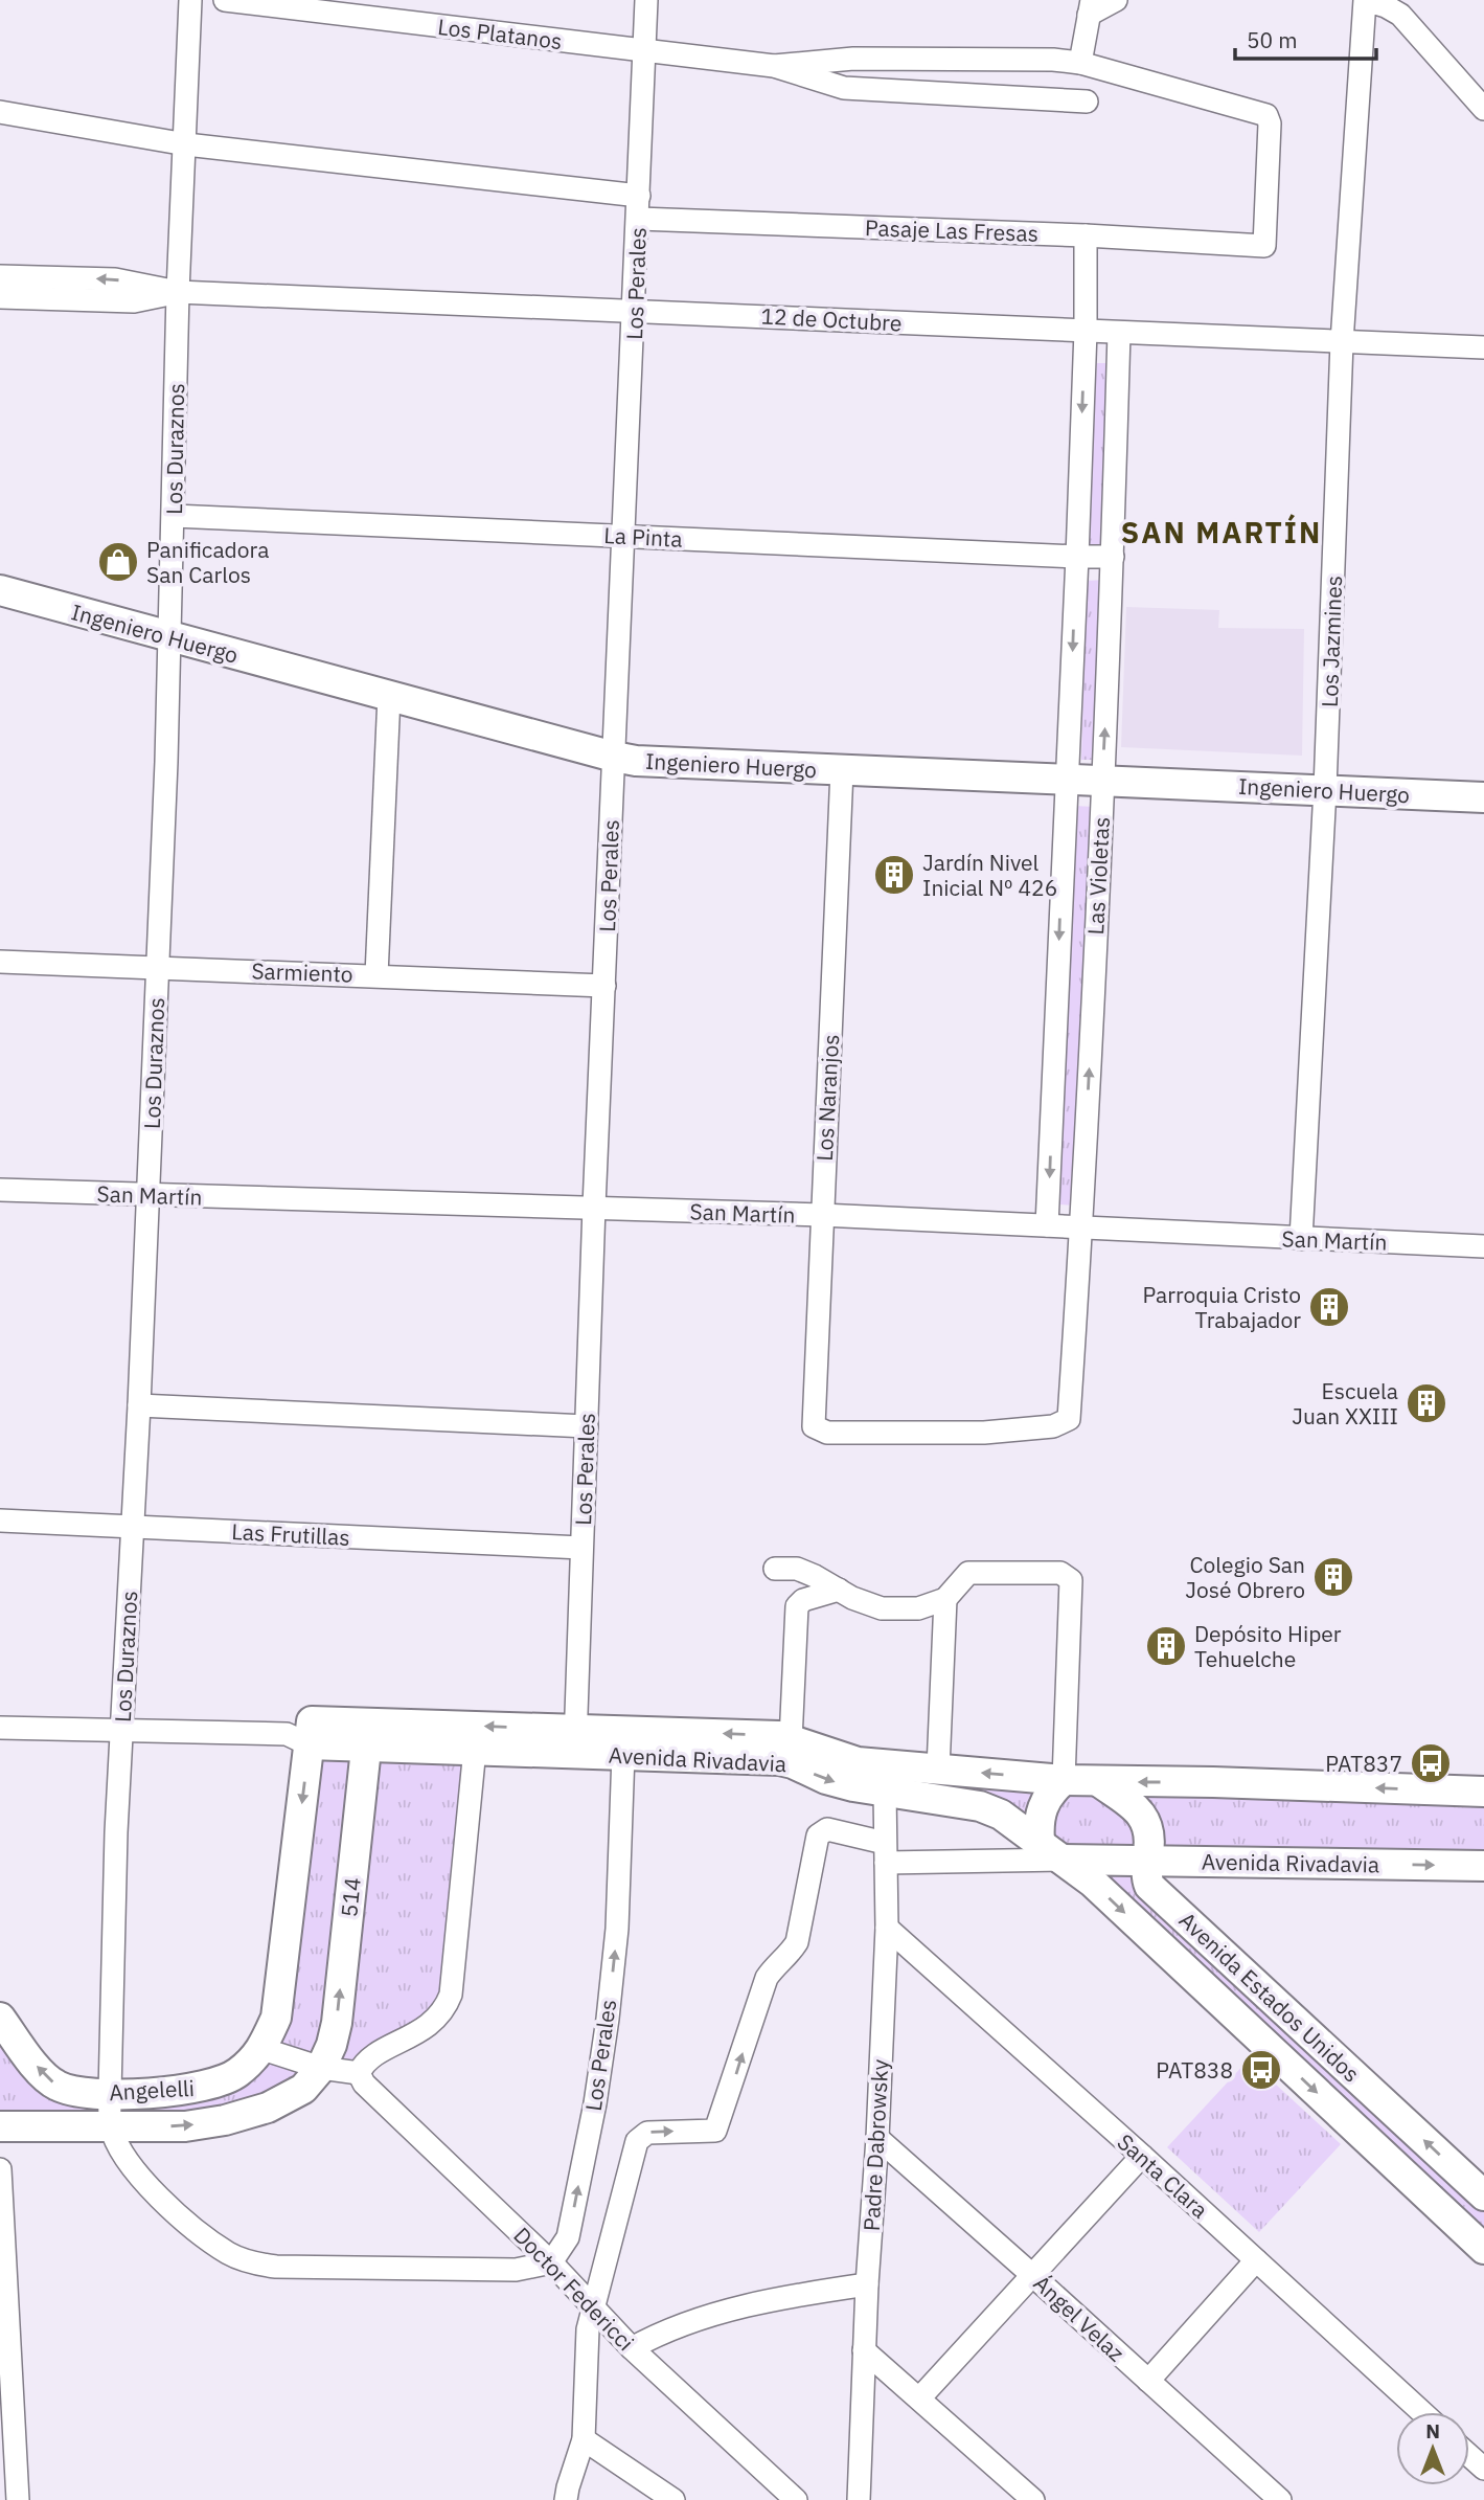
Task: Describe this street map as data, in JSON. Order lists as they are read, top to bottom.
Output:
{
  "streets": {
    "main road": [
      "Ingeniero Huergo",
      "Avenida Rivadavia",
      "514",
      "Avenida Estados Unidos",
      "Angelelli"
    ],
    "street": [
      "Los Platanos",
      "Pasaje Las Fresas",
      "Los Perales",
      "12 de Octubre",
      "Los Duraznos",
      "La Pinta",
      "Los Jazmines",
      "Las Violetas",
      "Sarmiento",
      "Los Naranjos",
      "San Martín",
      "Las Frutillas",
      "Padre Dabrowsky",
      "Santa Clara",
      "Doctor Federicci",
      "Ángel Velaz"
    ]
  },
  "crossings": [
    ["Los Platanos", "Pasaje Las Fresas"],
    ["Los Platanos", "Los Perales"],
    ["Pasaje Las Fresas", "Los Perales"],
    ["Pasaje Las Fresas", "Las Violetas"],
    ["Los Perales", "12 de Octubre"],
    ["Los Perales", "La Pinta"],
    ["Los Perales", "Ingeniero Huergo"],
    ["Los Perales", "Sarmiento"],
    ["Los Perales", "San Martín"],
    ["Los Perales", "Las Frutillas"],
    ["Los Perales", "Avenida Rivadavia"],
    ["Los Perales", "Doctor Federicci"],
    ["12 de Octubre", "Los Duraznos"],
    ["12 de Octubre", "Los Jazmines"],
    ["12 de Octubre", "Las Violetas"],
    ["Los Duraznos", "La Pinta"],
    ["Los Duraznos", "Ingeniero Huergo"],
    ["Los Duraznos", "Sarmiento"],
    ["Los Duraznos", "San Martín"],
    ["Los Duraznos", "Las Frutillas"],
    ["Los Duraznos", "Avenida Rivadavia"],
    ["Los Duraznos", "Angelelli"],
    ["La Pinta", "Las Violetas"],
    ["Ingeniero Huergo", "Los Jazmines"],
    ["Ingeniero Huergo", "Las Violetas"],
    ["Ingeniero Huergo", "Los Naranjos"],
    ["Los Jazmines", "San Martín"],
    ["Las Violetas", "Los Naranjos"],
    ["Las Violetas", "San Martín"],
    ["Los Naranjos", "San Martín"],
    ["Avenida Rivadavia", "514"],
    ["Avenida Rivadavia", "Avenida Estados Unidos"],
    ["Avenida Rivadavia", "Padre Dabrowsky"],
    ["514", "Angelelli"],
    ["Padre Dabrowsky", "Santa Clara"],
    ["Padre Dabrowsky", "Ángel Velaz"]
  ],
  "districts": ["SAN MARTÍN"],
  "places": {
    "shop": ["Panificadora San Carlos"],
    "building": [
      "Jardín Nivel Inicial Nº 426",
      "Parroquia Cristo Trabajador",
      "Escuela Juan XXIII",
      "Colegio San José Obrero",
      "Depósito Hiper Tehuelche"
    ],
    "bus stop": ["PAT837", "PAT838"]
  },
  "scale_bar": "50 m",
  "north": "top"
}
